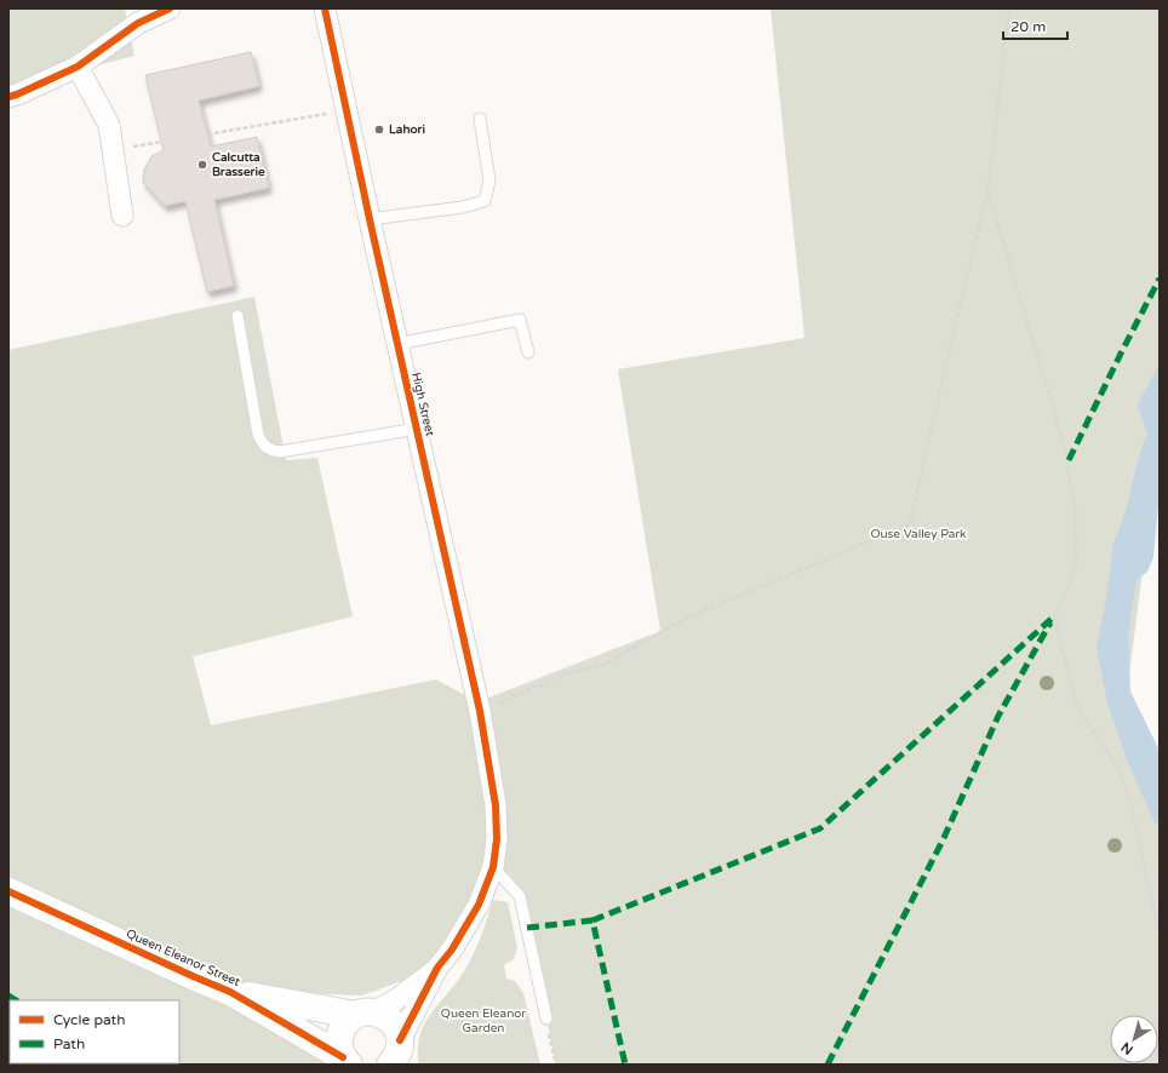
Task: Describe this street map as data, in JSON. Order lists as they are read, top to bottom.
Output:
{
  "streets": {
    "street": ["High Street", "Queen Eleanor Street"]
  },
  "parks": ["Ouse Valley Park", "Queen Eleanor Garden"],
  "places": ["Lahori", "Calcutta Brasserie"],
  "legend": ["Cycle path", "Path"],
  "scale_bar": "20 m",
  "north": "bottom left"
}
